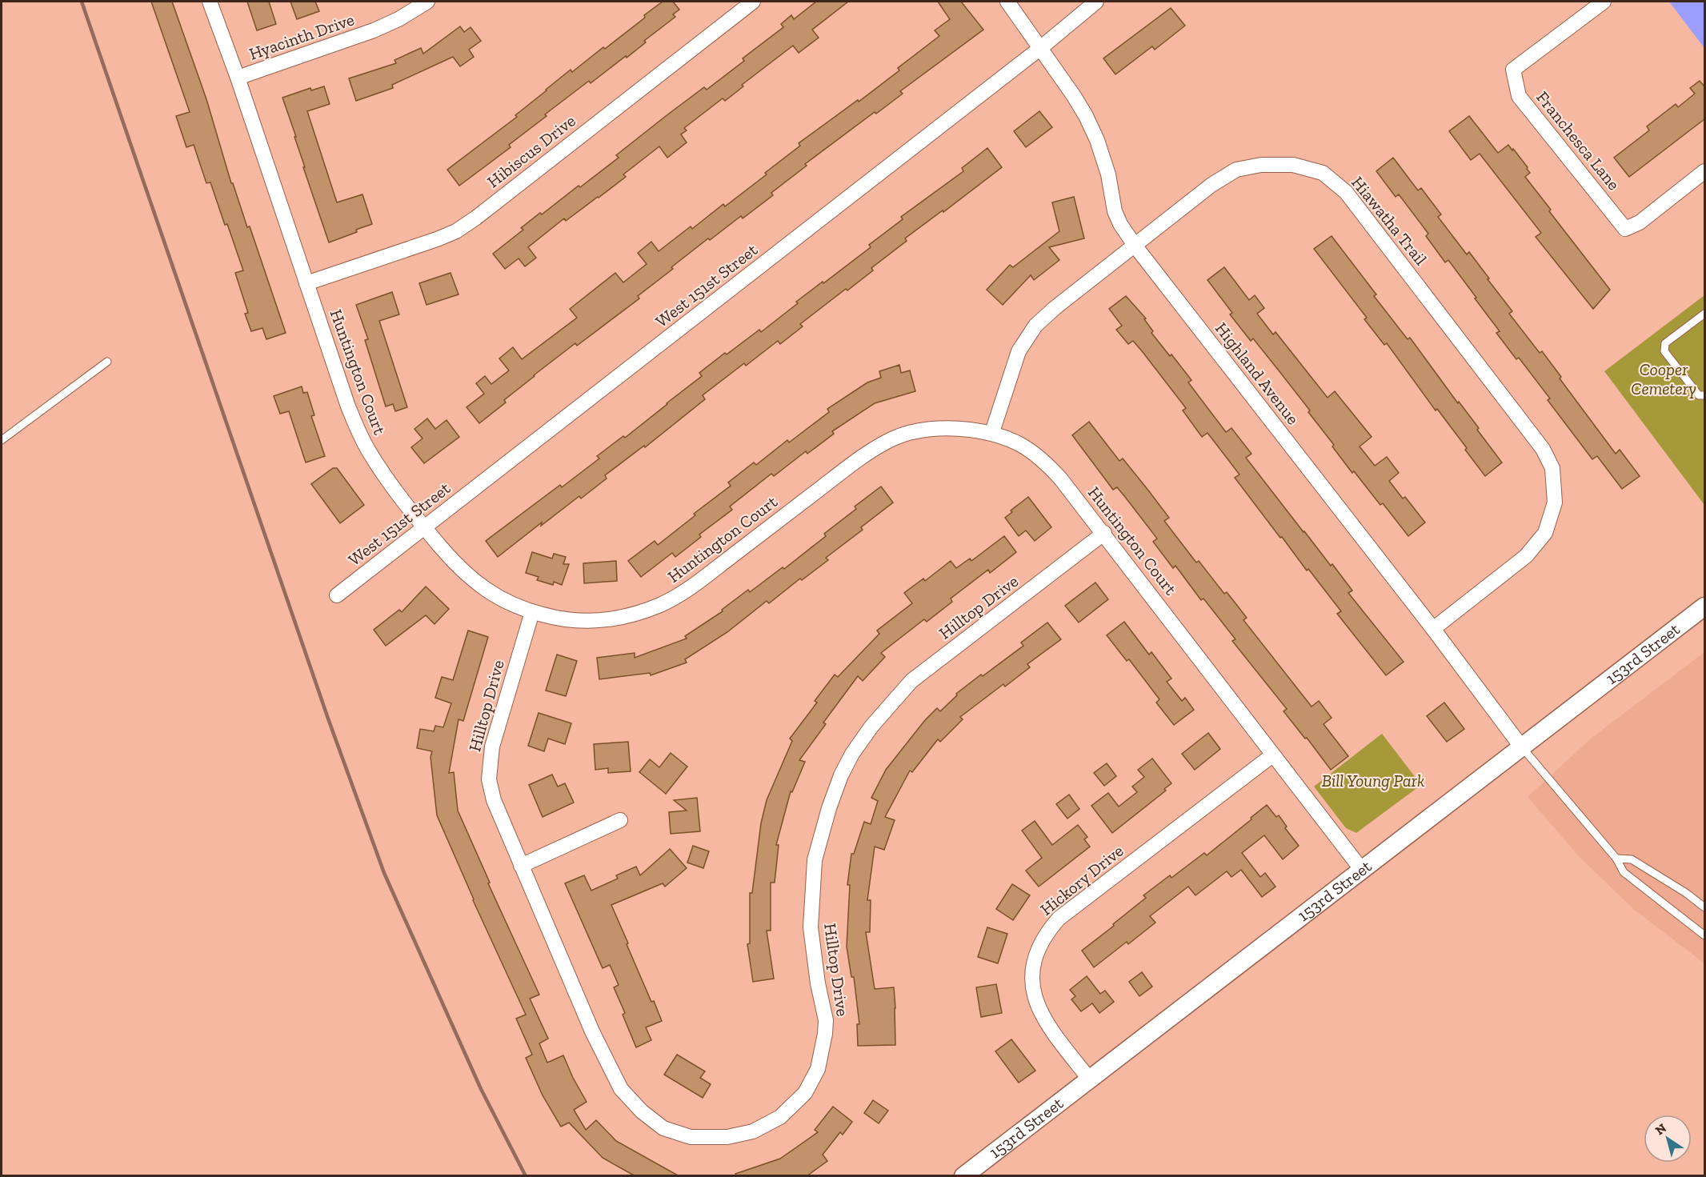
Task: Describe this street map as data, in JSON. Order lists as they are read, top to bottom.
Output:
{
  "streets": {
    "street": [
      "Hyacinth Drive",
      "Franchesca Lane",
      "Hibiscus Drive",
      "Hiawatha Trail",
      "West 151st Street",
      "Huntington Court",
      "Highland Avenue",
      "Hilltop Drive",
      "153rd Street",
      "Hickory Drive"
    ]
  },
  "crossings": [
    ["Hyacinth Drive", "Huntington Court"],
    ["Hibiscus Drive", "Huntington Court"],
    ["Hiawatha Trail", "Huntington Court"],
    ["Hiawatha Trail", "Highland Avenue"],
    ["West 151st Street", "Huntington Court"],
    ["West 151st Street", "Highland Avenue"],
    ["Huntington Court", "Hilltop Drive"],
    ["Huntington Court", "153rd Street"],
    ["Huntington Court", "Hickory Drive"],
    ["Highland Avenue", "153rd Street"],
    ["153rd Street", "Hickory Drive"]
  ],
  "parks": ["Cooper Cemetery", "Bill Young Park"],
  "north": "top left"
}
